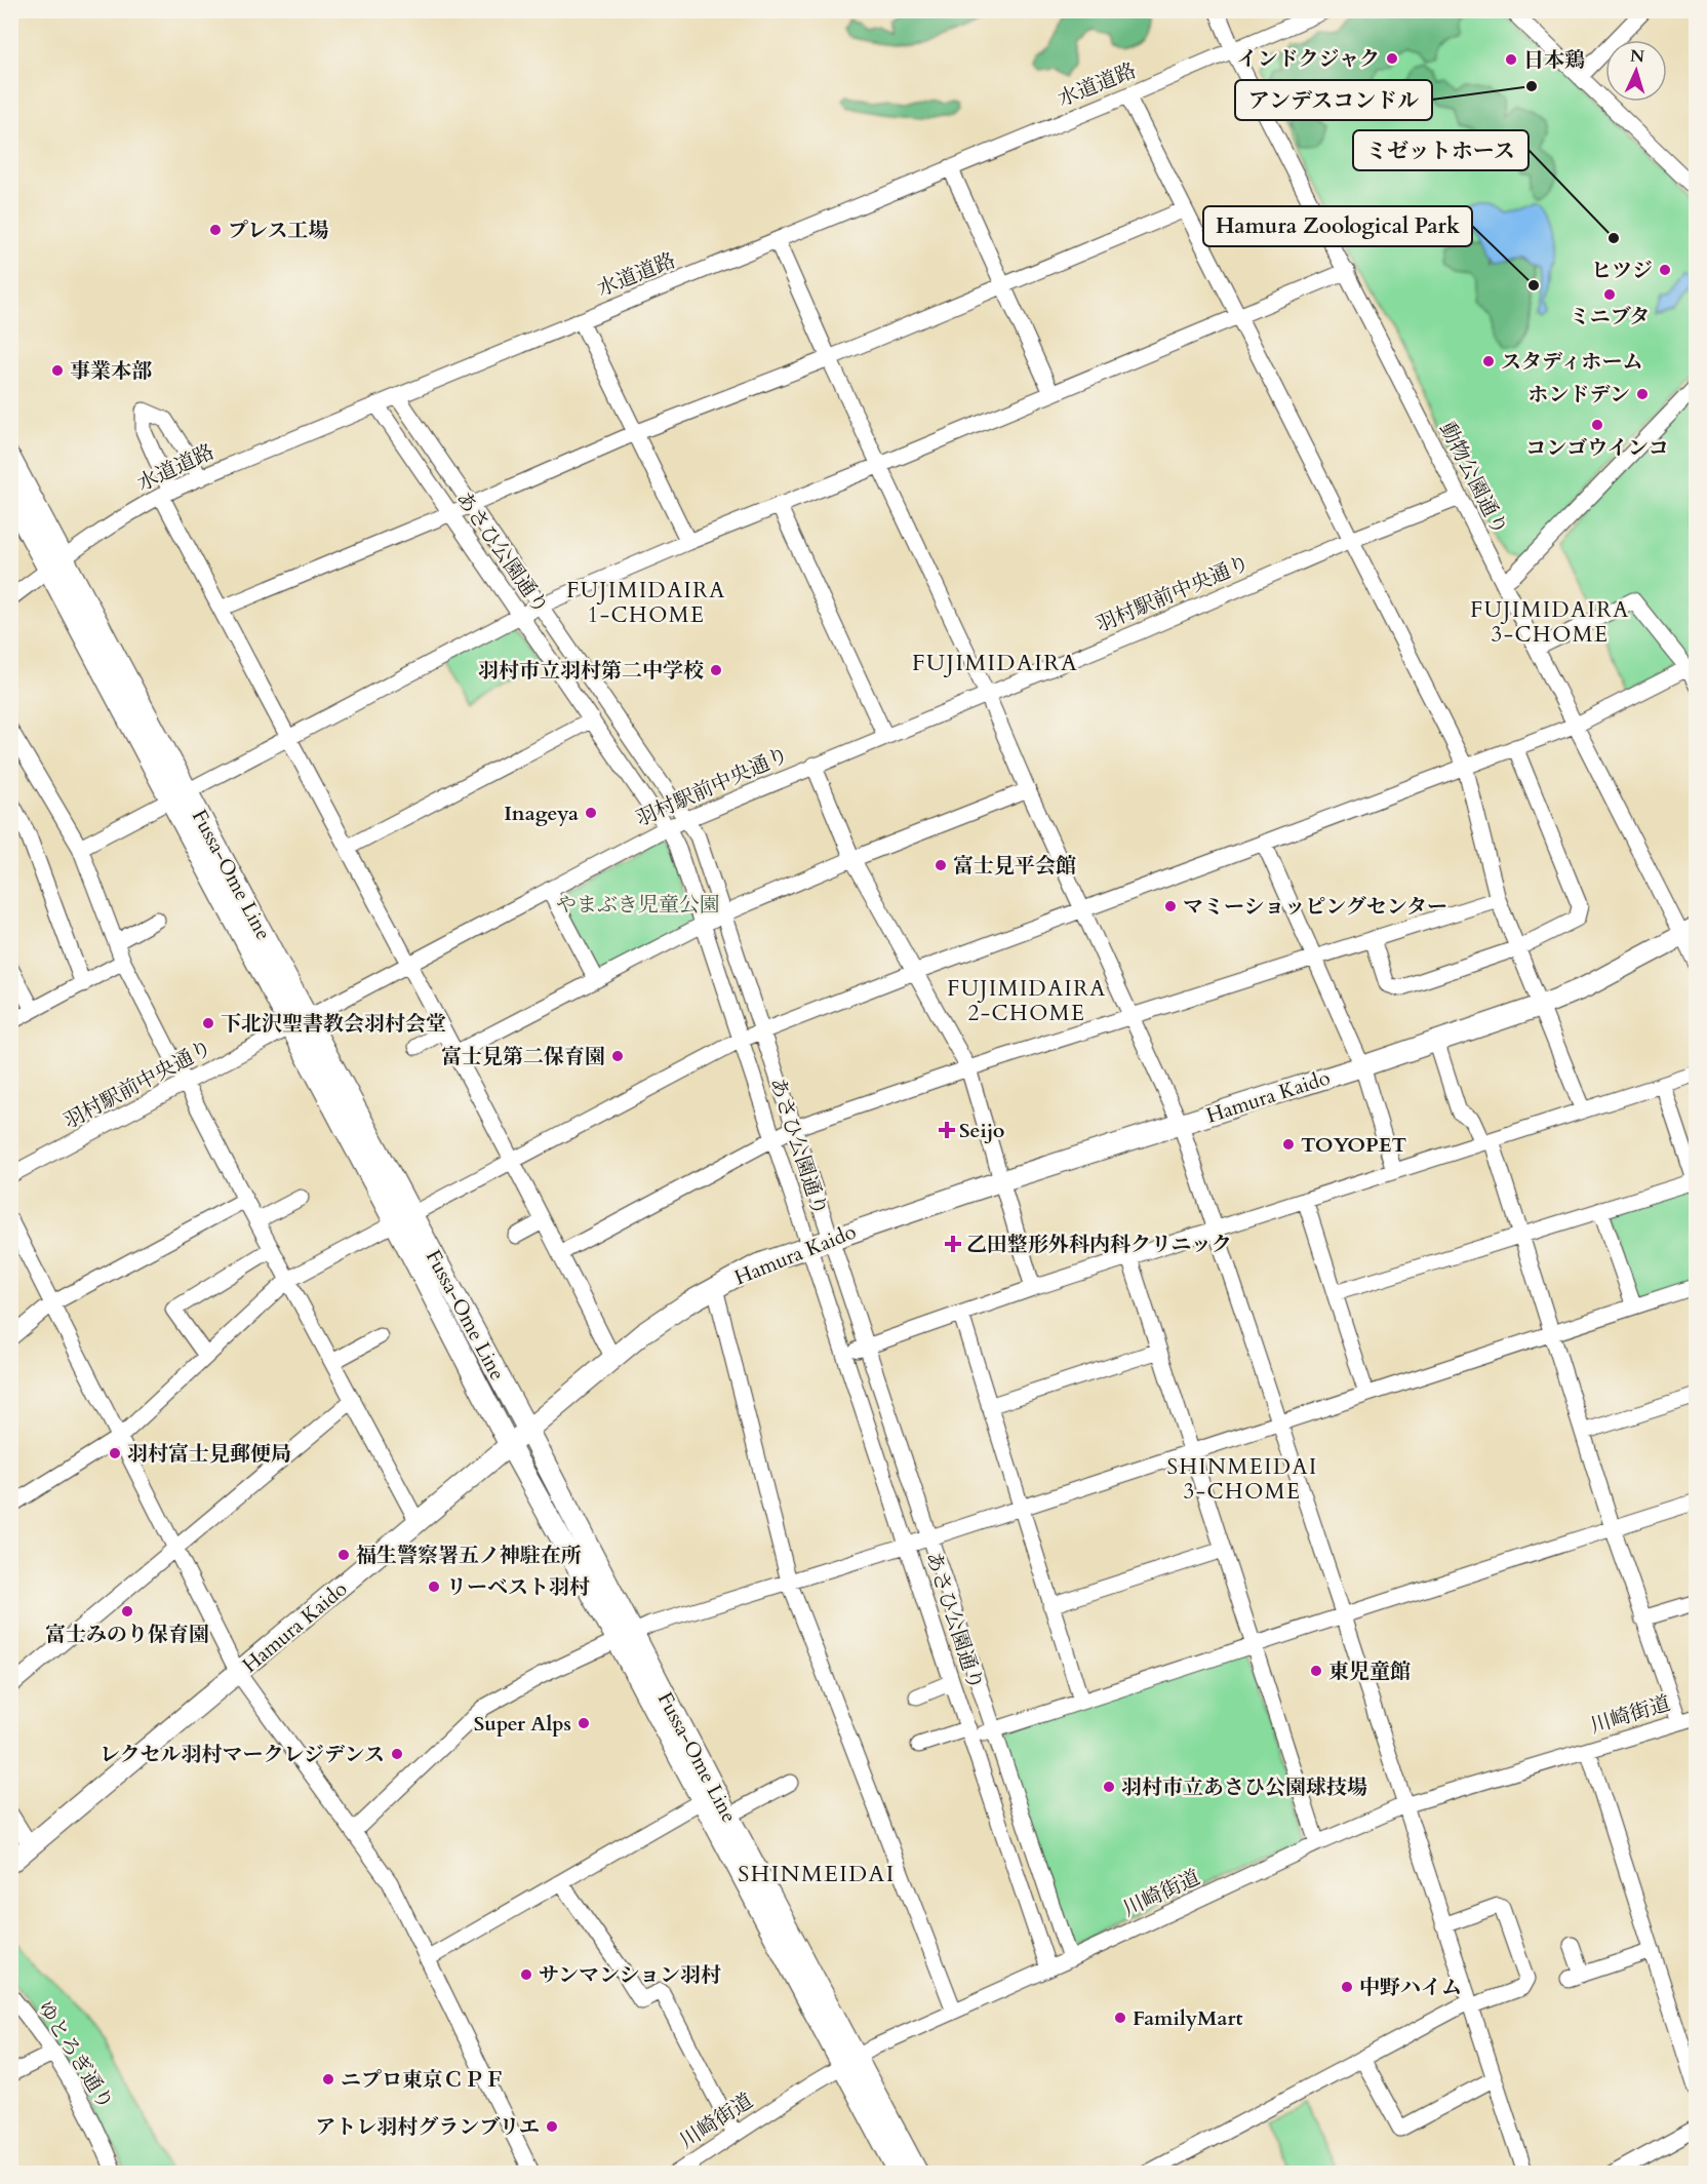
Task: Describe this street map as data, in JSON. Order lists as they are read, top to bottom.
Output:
{
  "streets": {
    "main road": ["Fussa-Ome Line", "Hamura Kaido"],
    "street": [
      "水道道路",
      "動物公園通り",
      "あさひ公園通り",
      "羽村駅前中央通り",
      "川崎街道",
      "ゆとろぎ通り"
    ]
  },
  "crossings": [
    ["水道道路", "動物公園通り"],
    ["水道道路", "あさひ公園通り"],
    ["水道道路", "Fussa-Ome Line"],
    ["動物公園通り", "羽村駅前中央通り"],
    ["動物公園通り", "Hamura Kaido"],
    ["あさひ公園通り", "羽村駅前中央通り"],
    ["あさひ公園通り", "Hamura Kaido"],
    ["あさひ公園通り", "川崎街道"],
    ["羽村駅前中央通り", "Fussa-Ome Line"],
    ["Fussa-Ome Line", "Hamura Kaido"],
    ["Fussa-Ome Line", "川崎街道"]
  ],
  "districts": [
    "FUJIMIDAIRA 1-CHOME",
    "FUJIMIDAIRA 3-CHOME",
    "FUJIMIDAIRA",
    "FUJIMIDAIRA 2-CHOME",
    "SHINMEIDAI 3-CHOME",
    "SHINMEIDAI"
  ],
  "parks": ["やまぶき児童公園"],
  "places": {
    "other": [
      "インドクジャク",
      "日本鶏",
      "アンデスコンドル",
      "プレス工場",
      "ミゼットホース",
      "ヒツジ",
      "Hamura Zoological Park",
      "ミニブタ",
      "スタディホーム",
      "事業本部",
      "ホンドデン",
      "コンゴウインコ",
      "羽村市立羽村第二中学校",
      "Inageya",
      "富士見平会館",
      "マミーショッピングセンター",
      "下北沢聖書教会羽村会堂",
      "富士見第二保育園",
      "TOYOPET",
      "羽村富士見郵便局",
      "福生警察署五ノ神駐在所",
      "リーベスト羽村",
      "富士みのり保育園",
      "東児童館",
      "Super Alps",
      "レクセル羽村マークレジデンス",
      "羽村市立あさひ公園球技場",
      "サンマンション羽村",
      "中野ハイム",
      "FamilyMart",
      "ニプロ東京ＣＰＦ",
      "アトレ羽村グランブリエ"
    ],
    "health": ["Seijo", "乙田整形外科内科クリニック"]
  },
  "north": "top"
}
